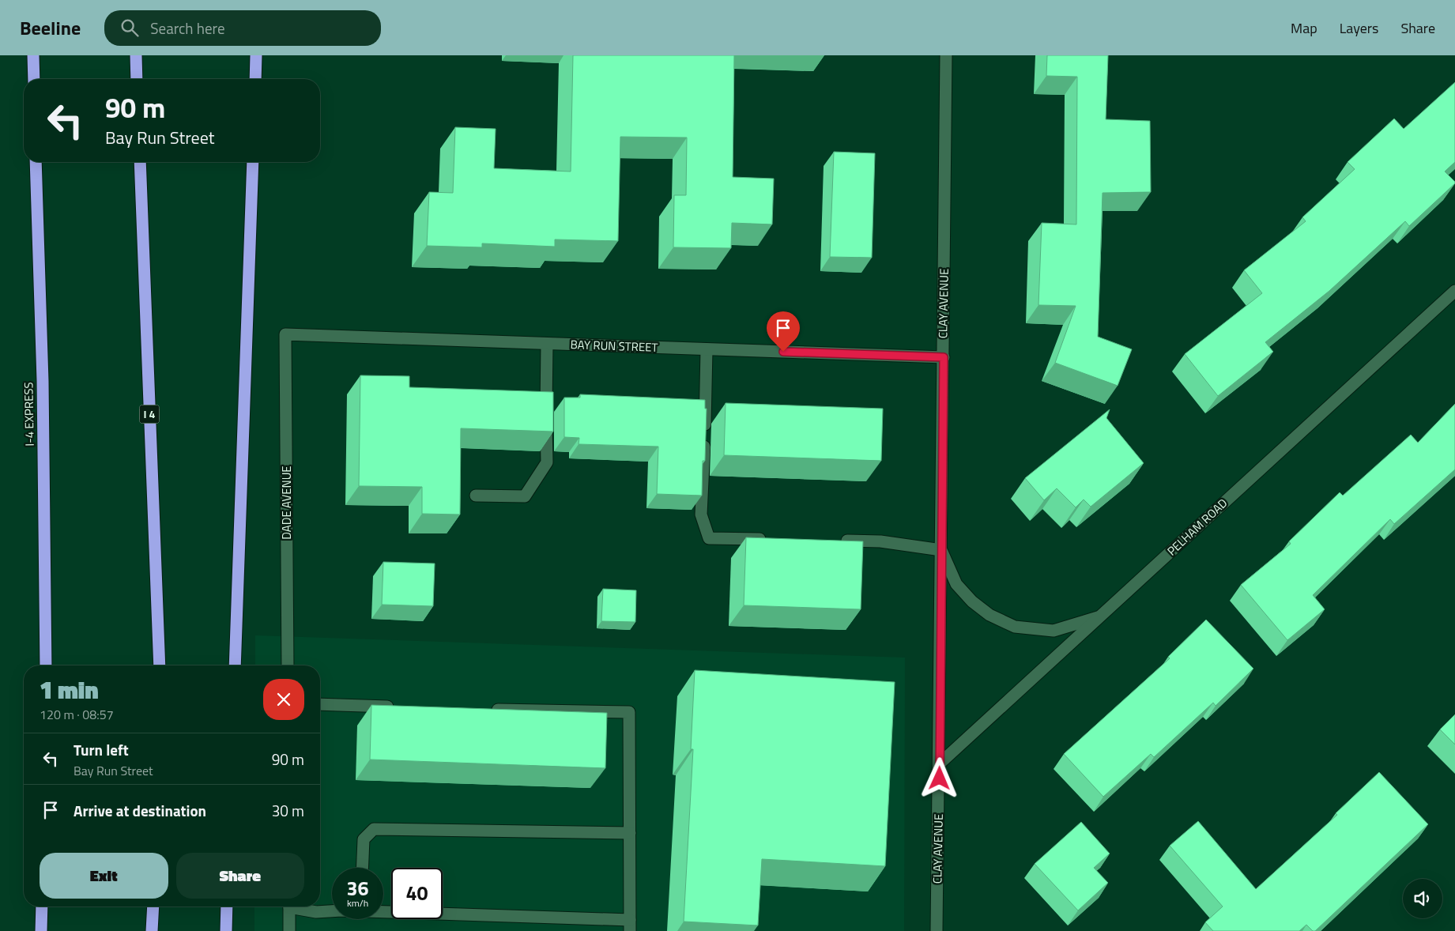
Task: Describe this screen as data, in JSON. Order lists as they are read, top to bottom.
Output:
{
  "streets": {
    "highway": ["I-4 EXPRESS", "I 4"],
    "street": [
      "CLAY AVENUE",
      "BAY RUN STREET",
      "DADE AVENUE",
      "PELHAM ROAD"
    ]
  },
  "crossings": [
    ["CLAY AVENUE", "BAY RUN STREET"],
    ["CLAY AVENUE", "PELHAM ROAD"],
    ["BAY RUN STREET", "DADE AVENUE"]
  ],
  "page": {
    "header": "Beeline",
    "search": "Search here",
    "nav": ["Map", "Layers", "Share"],
    "turn": ["90 m", "Bay Run Street"],
    "heading": ["1 min", "120 m · 08:57"],
    "list": [
      {
        "name": "Turn left",
        "note": "Bay Run Street",
        "value": "90 m"
      },
      {
        "name": "Arrive at destination",
        "value": "30 m"
      }
    ],
    "buttons": ["Exit", "Share"],
    "speed": "36 km/h",
    "limit": "40"
  }
}
